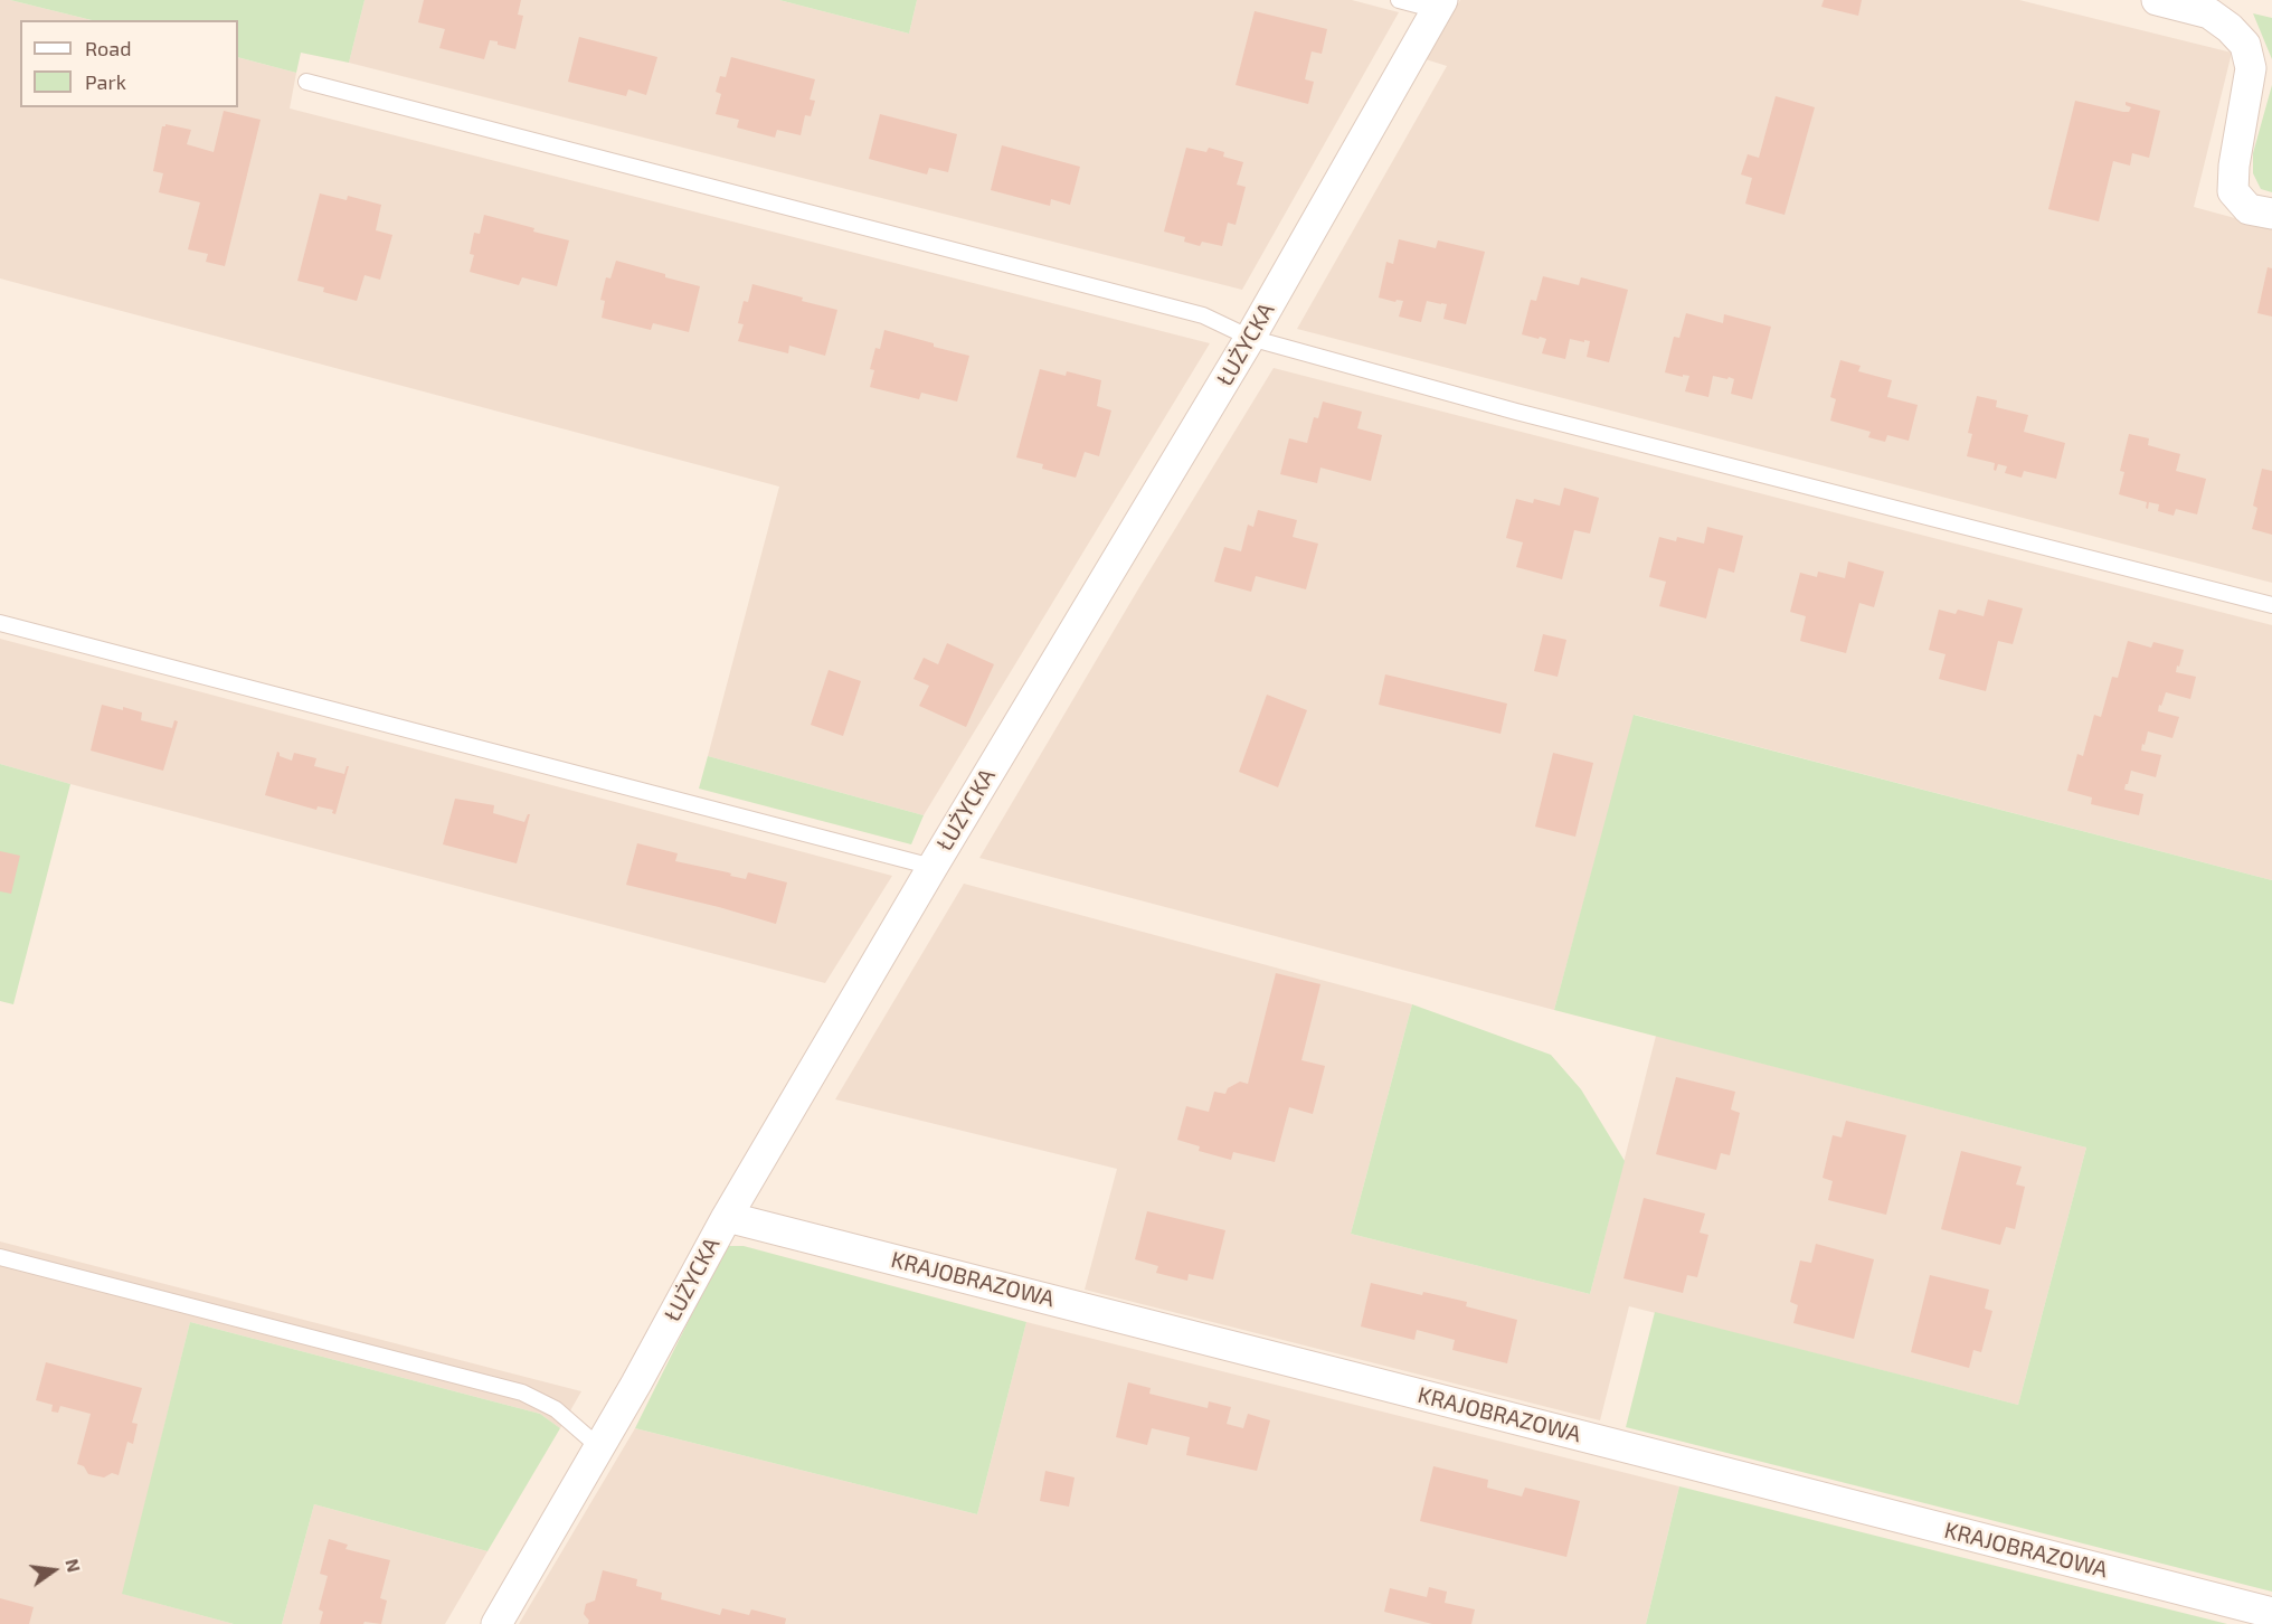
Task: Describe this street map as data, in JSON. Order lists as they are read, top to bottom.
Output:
{
  "streets": {
    "street": ["ŁUŻYCKA", "KRAJOBRAZOWA"]
  },
  "crossings": [
    ["ŁUŻYCKA", "KRAJOBRAZOWA"]
  ],
  "legend": ["Road", "Park"],
  "north": "right"
}
